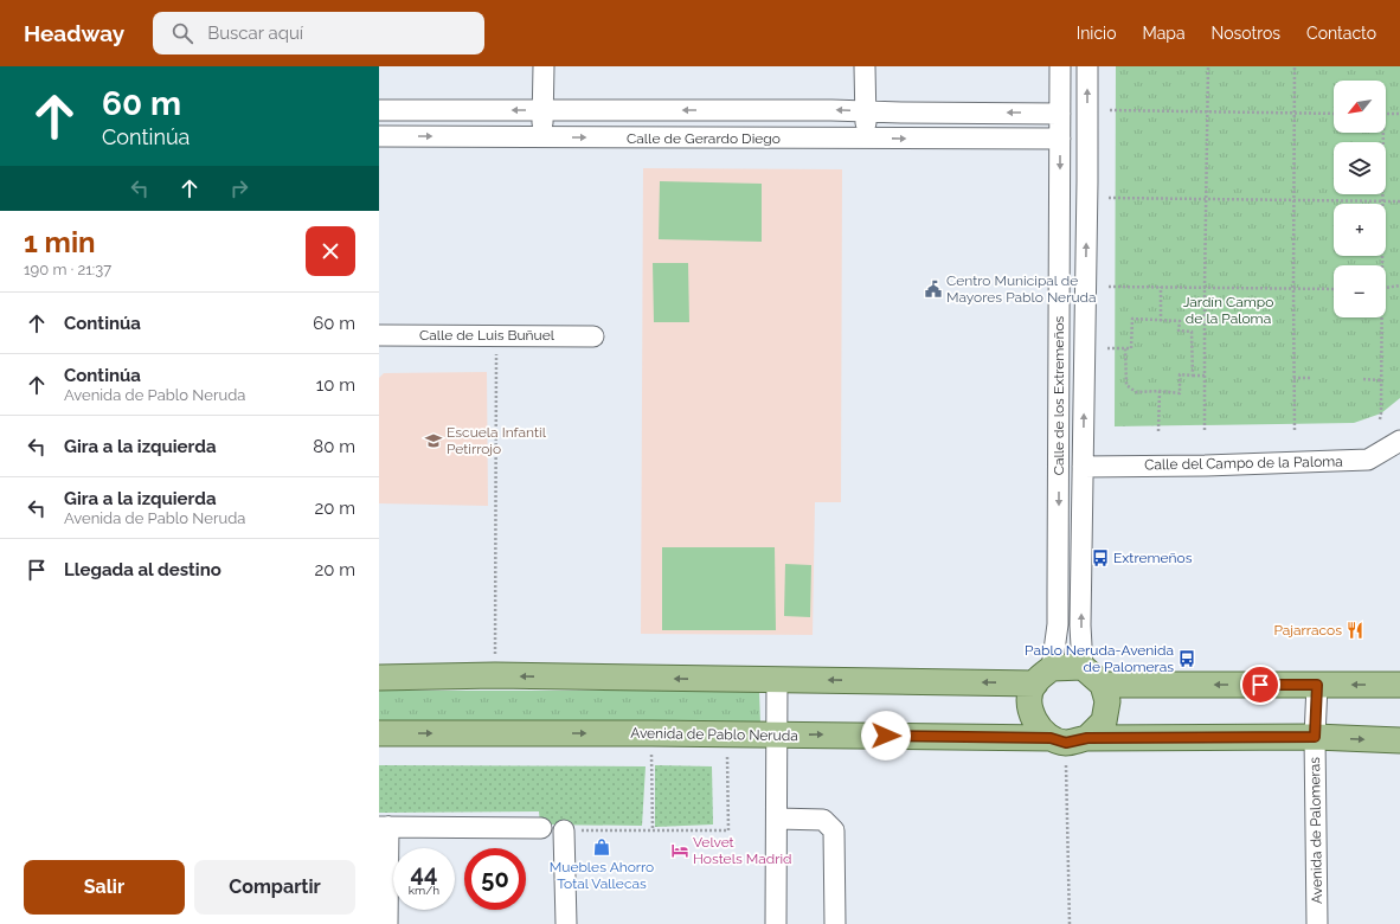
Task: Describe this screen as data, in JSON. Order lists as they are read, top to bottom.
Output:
{
  "streets": {
    "main road": ["Avenida de Pablo Neruda"],
    "street": [
      "Calle de Gerardo Diego",
      "Calle de Luis Buñuel",
      "Calle de los Extremeños",
      "Calle del Campo de la Paloma",
      "Avenida de Palomeras"
    ]
  },
  "crossings": [
    ["Calle de Gerardo Diego", "Calle de los Extremeños"],
    ["Calle de los Extremeños", "Calle del Campo de la Paloma"],
    ["Calle de los Extremeños", "Avenida de Pablo Neruda"],
    ["Avenida de Pablo Neruda", "Avenida de Palomeras"]
  ],
  "parks": ["Jardín Campo de la Paloma"],
  "places": {
    "public building": ["Centro Municipal de Mayores Pablo Neruda"],
    "school or university": ["Escuela Infantil Petirrojo"],
    "bus stop": ["Extremeños", "Pablo Neruda-Avenida de Palomeras"],
    "restaurant": ["Pajarracos"],
    "shop": ["Muebles Ahorro Total Vallecas"],
    "hotel": ["Velvet Hostels Madrid"]
  },
  "north": "bottom left",
  "page": {
    "header": "Headway",
    "search": "Buscar aquí",
    "nav": [
      "Inicio",
      "Mapa",
      "Nosotros",
      "Contacto"
    ],
    "turn": ["60 m", "Continúa"],
    "map_buttons": ["+", "−"],
    "heading": ["1 min", "190 m · 21:37"],
    "list": [
      {
        "name": "Continúa",
        "value": "60 m"
      },
      {
        "name": "Continúa",
        "note": "Avenida de Pablo Neruda",
        "value": "10 m"
      },
      {
        "name": "Gira a la izquierda",
        "value": "80 m"
      },
      {
        "name": "Gira a la izquierda",
        "note": "Avenida de Pablo Neruda",
        "value": "20 m"
      },
      {
        "name": "Llegada al destino",
        "value": "20 m"
      }
    ],
    "speed": "44 km/h",
    "limit": "50",
    "buttons": ["Salir", "Compartir"]
  }
}
